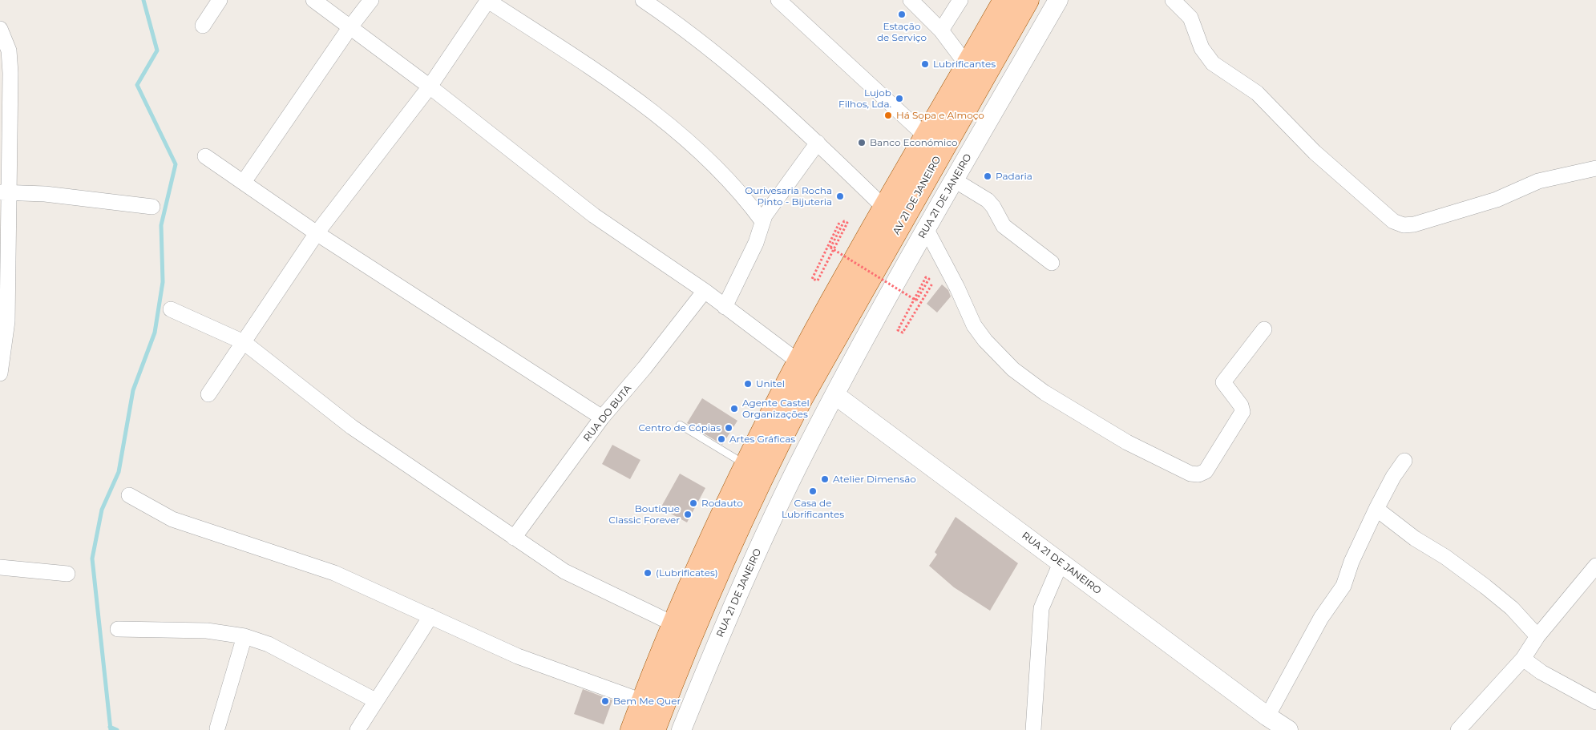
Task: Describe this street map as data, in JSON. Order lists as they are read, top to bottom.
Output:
{
  "streets": {
    "main road": ["AV 21 DE JANEIRO"],
    "street": ["RUA 21 DE JANEIRO", "RUA DO BUTA"]
  },
  "places": [
    "Estação de Serviço",
    "Lubrificantes",
    "Lujob Filhos, Lda.",
    "Há Sopa e Almoço",
    "Banco Económico",
    "Padaria",
    "Ourivesaria Rocha Pinto - Bijuteria",
    "Unitel",
    "Agente Castel Organizações",
    "Centro de Cópias",
    "Artes Gráficas",
    "Atelier Dimensão",
    "Casa de Lubrificantes",
    "Rodauto",
    "Boutique Classic Forever",
    "(Lubrificates)",
    "Bem Me Quer"
  ]
}
